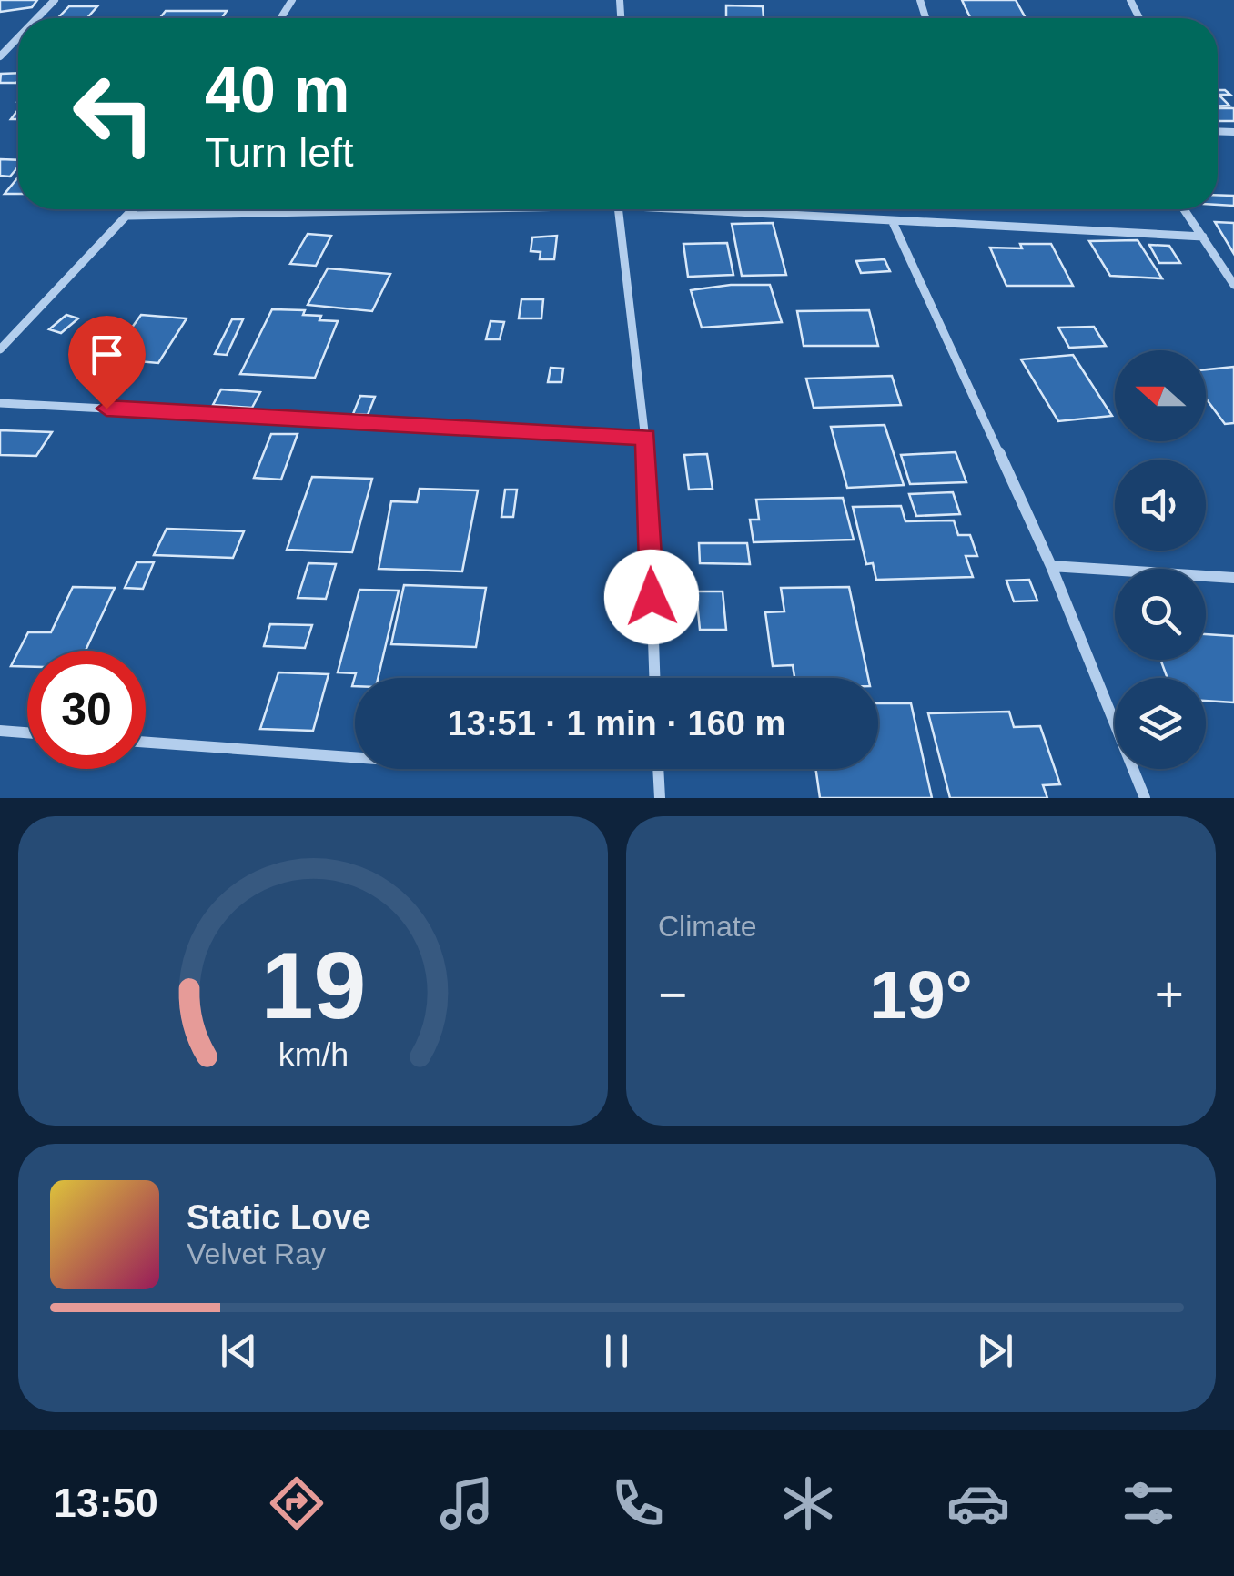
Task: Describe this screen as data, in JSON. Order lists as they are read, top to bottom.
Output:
{
  "north": "left",
  "page": {
    "turn": ["40 m", "Turn left"],
    "limit": "30",
    "trip": "13:51 · 1 min · 160 m",
    "tile": "Climate",
    "heat": ["−", "19°", "+"],
    "song": ["Static Love", "Velvet Ray"],
    "tabs": "13:50",
    "gauge": ["19", "km/h"]
  }
}
